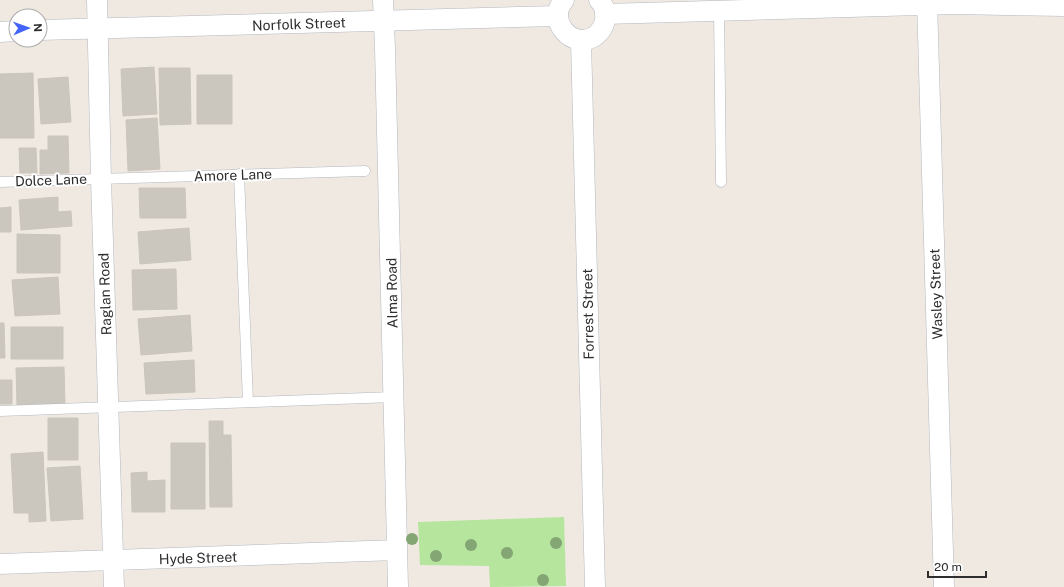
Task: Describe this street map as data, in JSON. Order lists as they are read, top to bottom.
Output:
{
  "streets": {
    "street": [
      "Norfolk Street",
      "Alma Road",
      "Raglan Road",
      "Wasley Street",
      "Forrest Street",
      "Hyde Street"
    ],
    "lane": ["Amore Lane", "Dolce Lane"]
  },
  "crossings": [
    ["Norfolk Street", "Alma Road"],
    ["Norfolk Street", "Raglan Road"],
    ["Amore Lane", "Dolce Lane"],
    ["Amore Lane", "Raglan Road"],
    ["Dolce Lane", "Raglan Road"],
    ["Alma Road", "Hyde Street"],
    ["Raglan Road", "Hyde Street"]
  ],
  "scale_bar": "20 m",
  "north": "right"
}
